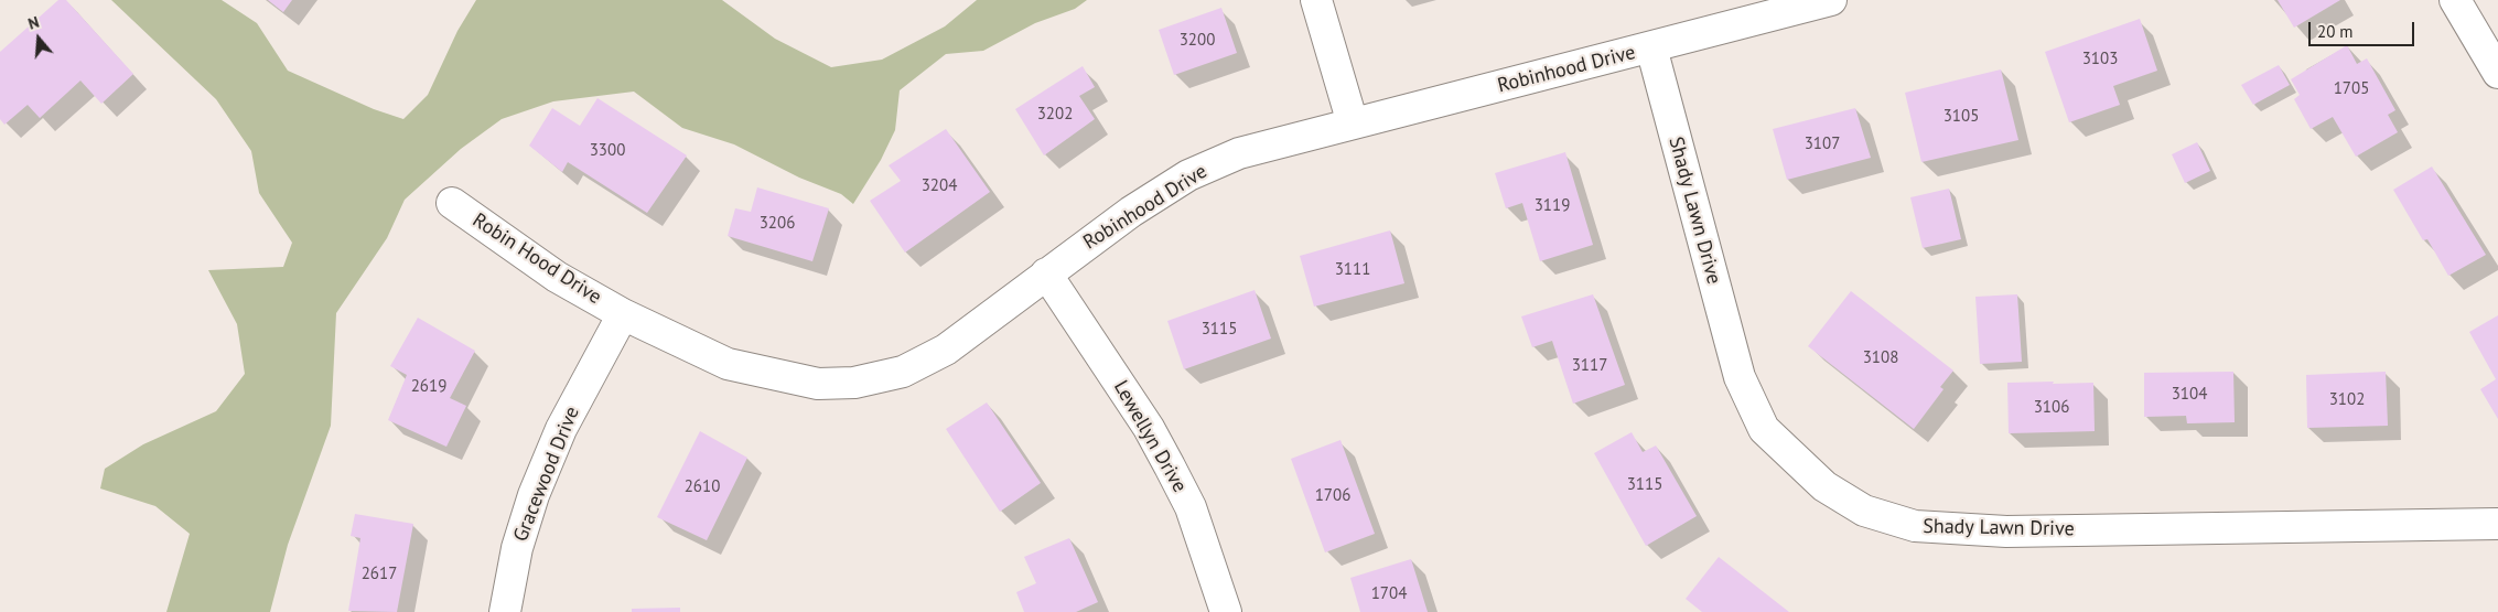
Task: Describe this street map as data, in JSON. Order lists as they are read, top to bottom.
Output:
{
  "streets": {
    "street": [
      "Robinhood Drive",
      "Shady Lawn Drive",
      "Robin Hood Drive",
      "Lewellyn Drive",
      "Gracewood Drive"
    ]
  },
  "crossings": [
    ["Robinhood Drive", "Shady Lawn Drive"],
    ["Robinhood Drive", "Robin Hood Drive"],
    ["Robinhood Drive", "Lewellyn Drive"],
    ["Robinhood Drive", "Gracewood Drive"],
    ["Robin Hood Drive", "Gracewood Drive"]
  ],
  "house_numbers": [
    "3200",
    "3103",
    "1705",
    "3202",
    "3105",
    "3107",
    "3300",
    "3204",
    "3119",
    "3206",
    "3111",
    "3115",
    "3108",
    "3117",
    "2619",
    "3104",
    "3102",
    "3106",
    "3115",
    "2610",
    "1706",
    "2617",
    "1704"
  ],
  "scale_bar": "20 m",
  "north": "top"
}
